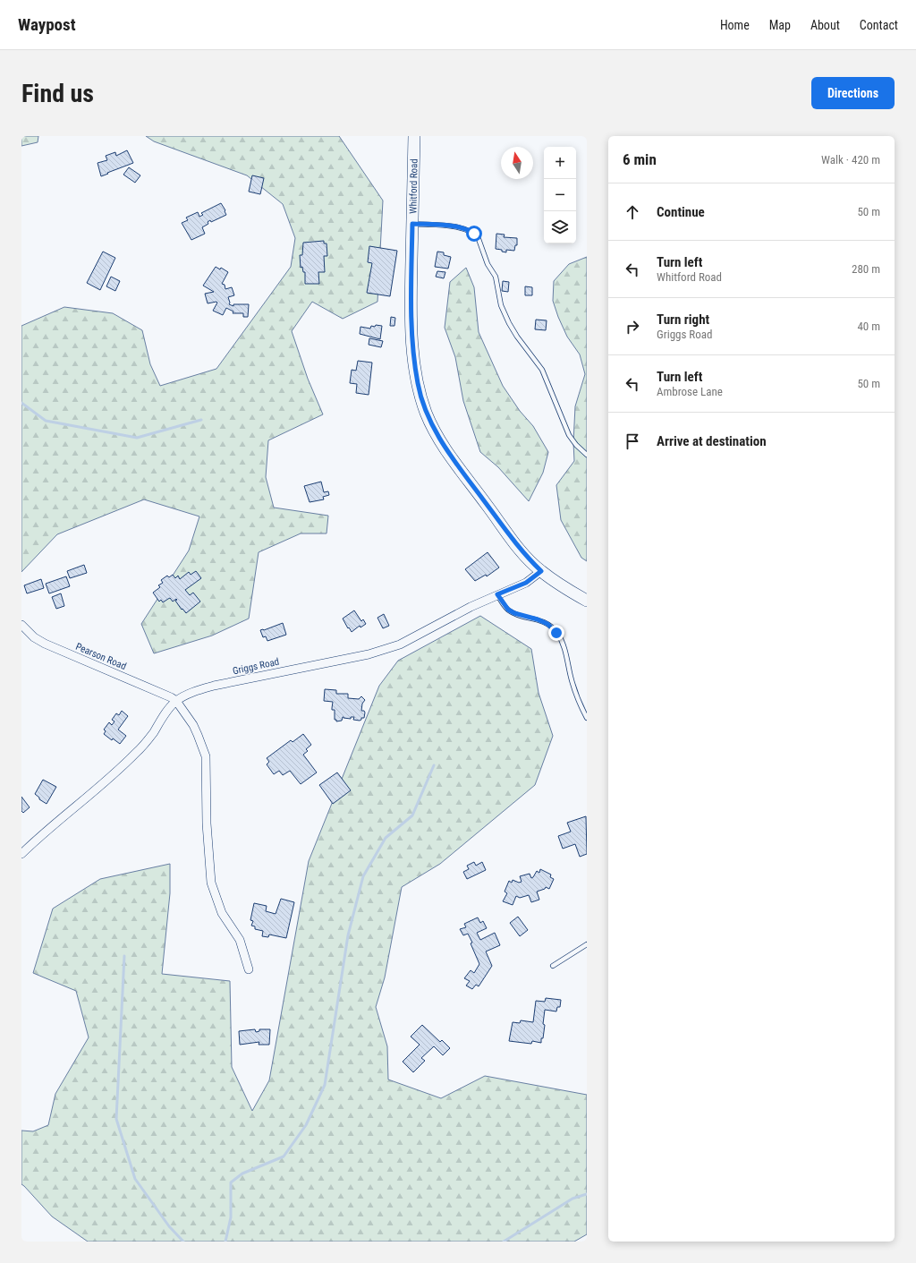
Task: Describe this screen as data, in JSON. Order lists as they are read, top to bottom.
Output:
{
  "streets": {
    "main road": ["Whitford Road"],
    "street": ["Pearson Road", "Griggs Road"]
  },
  "crossings": [
    ["Whitford Road", "Griggs Road"],
    ["Pearson Road", "Griggs Road"]
  ],
  "north": "top",
  "page": {
    "header": "Waypost",
    "nav": [
      "Home",
      "Map",
      "About",
      "Contact"
    ],
    "buttons": "Directions",
    "title": "Find us",
    "heading": ["6 min", "Walk · 420 m"],
    "map_buttons": ["+", "−"],
    "list": [
      ["Continue", "50 m"],
      ["Turn left", "Whitford Road", "280 m"],
      ["Turn right", "Griggs Road", "40 m"],
      ["Turn left", "Ambrose Lane", "50 m"],
      "Arrive at destination"
    ]
  }
}
